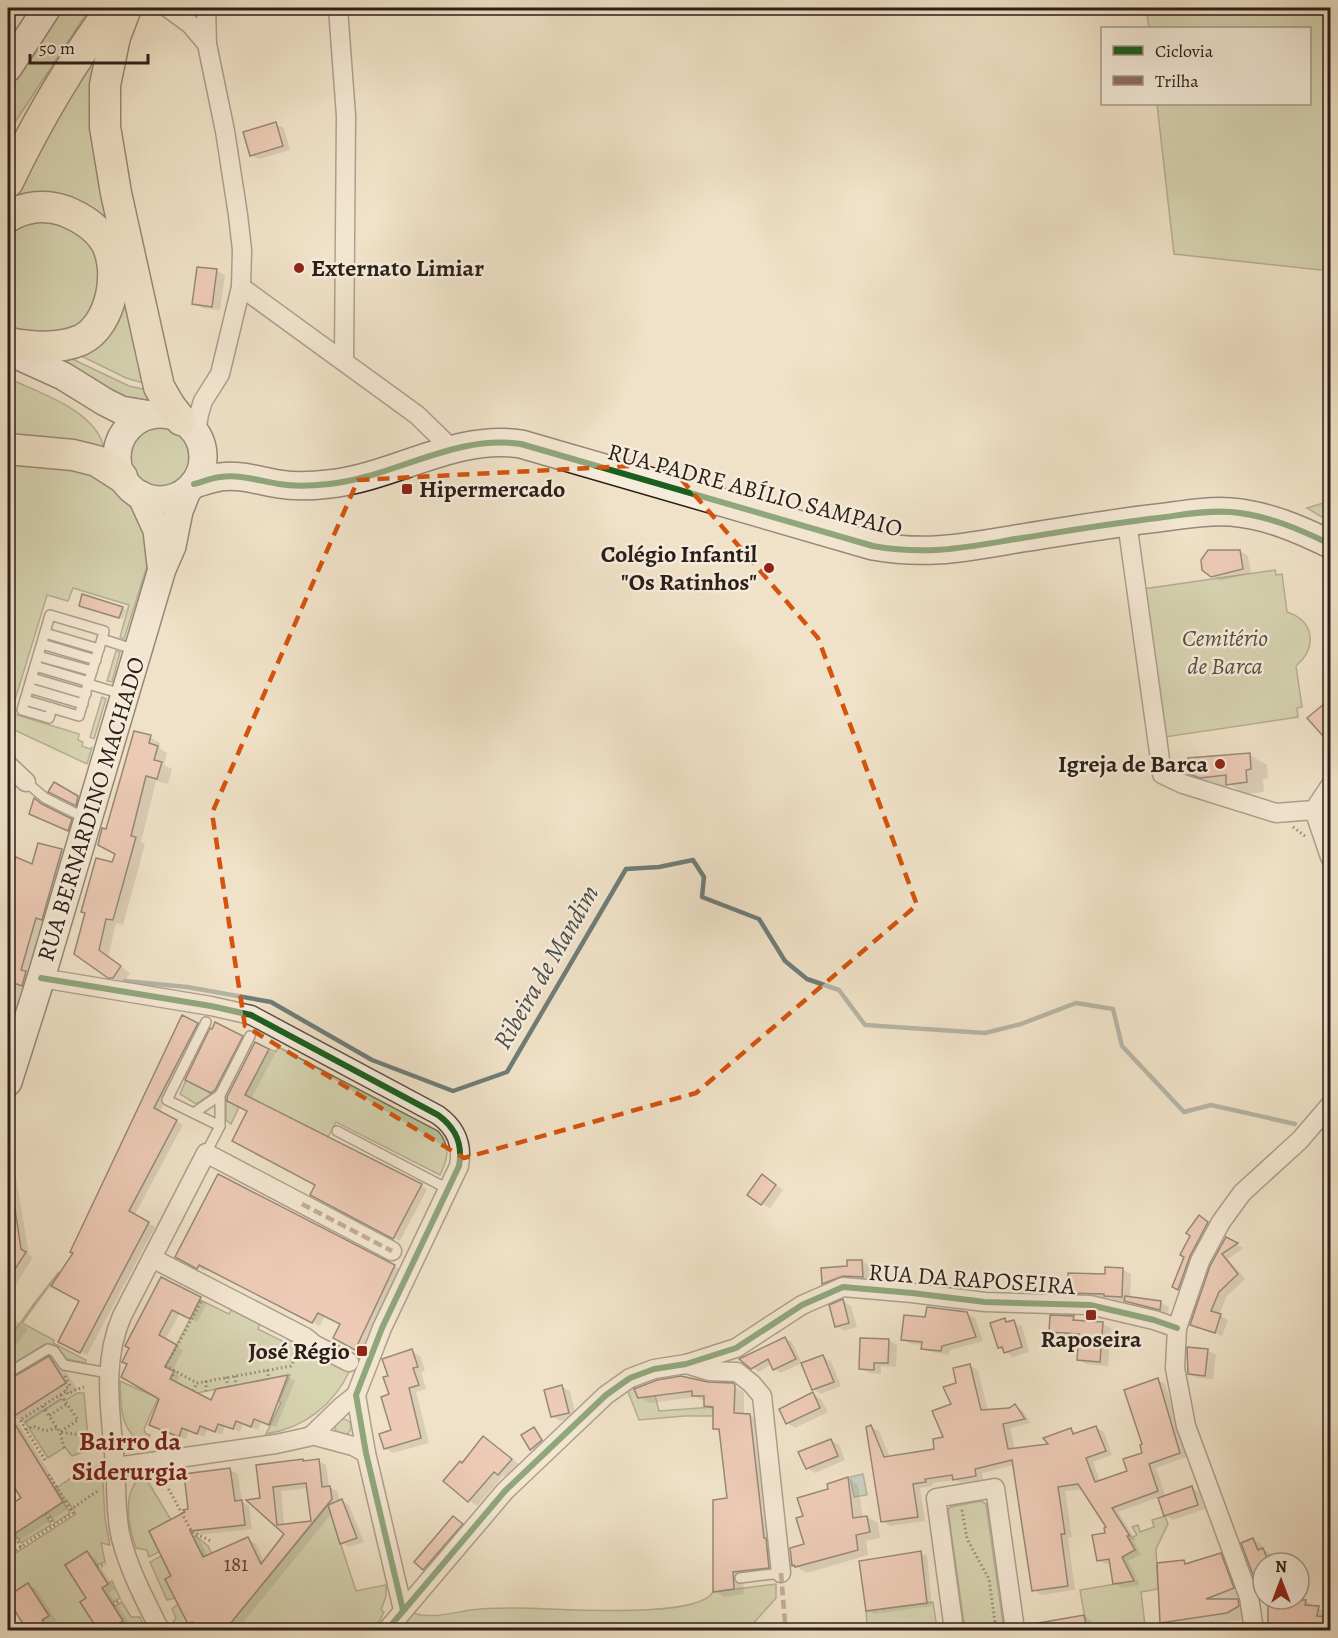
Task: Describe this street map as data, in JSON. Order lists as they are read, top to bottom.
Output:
{
  "streets": {
    "main road": ["RUA PADRE ABÍLIO SAMPAIO", "RUA BERNARDINO MACHADO"],
    "street": ["RUA DA RAPOSEIRA"]
  },
  "districts": ["Bairro da Siderurgia"],
  "water": ["Ribeira de Mandim"],
  "parks": ["Cemitério de Barca"],
  "places": {
    "other": ["Externato Limiar", "Colégio Infantil \"Os Ratinhos\"", "Igreja de Barca"],
    "transit": ["Hipermercado", "Raposeira", "José Régio"]
  },
  "house_numbers": ["181"],
  "legend": ["Ciclovia", "Trilha"],
  "scale_bar": "50 m",
  "north": "top"
}
